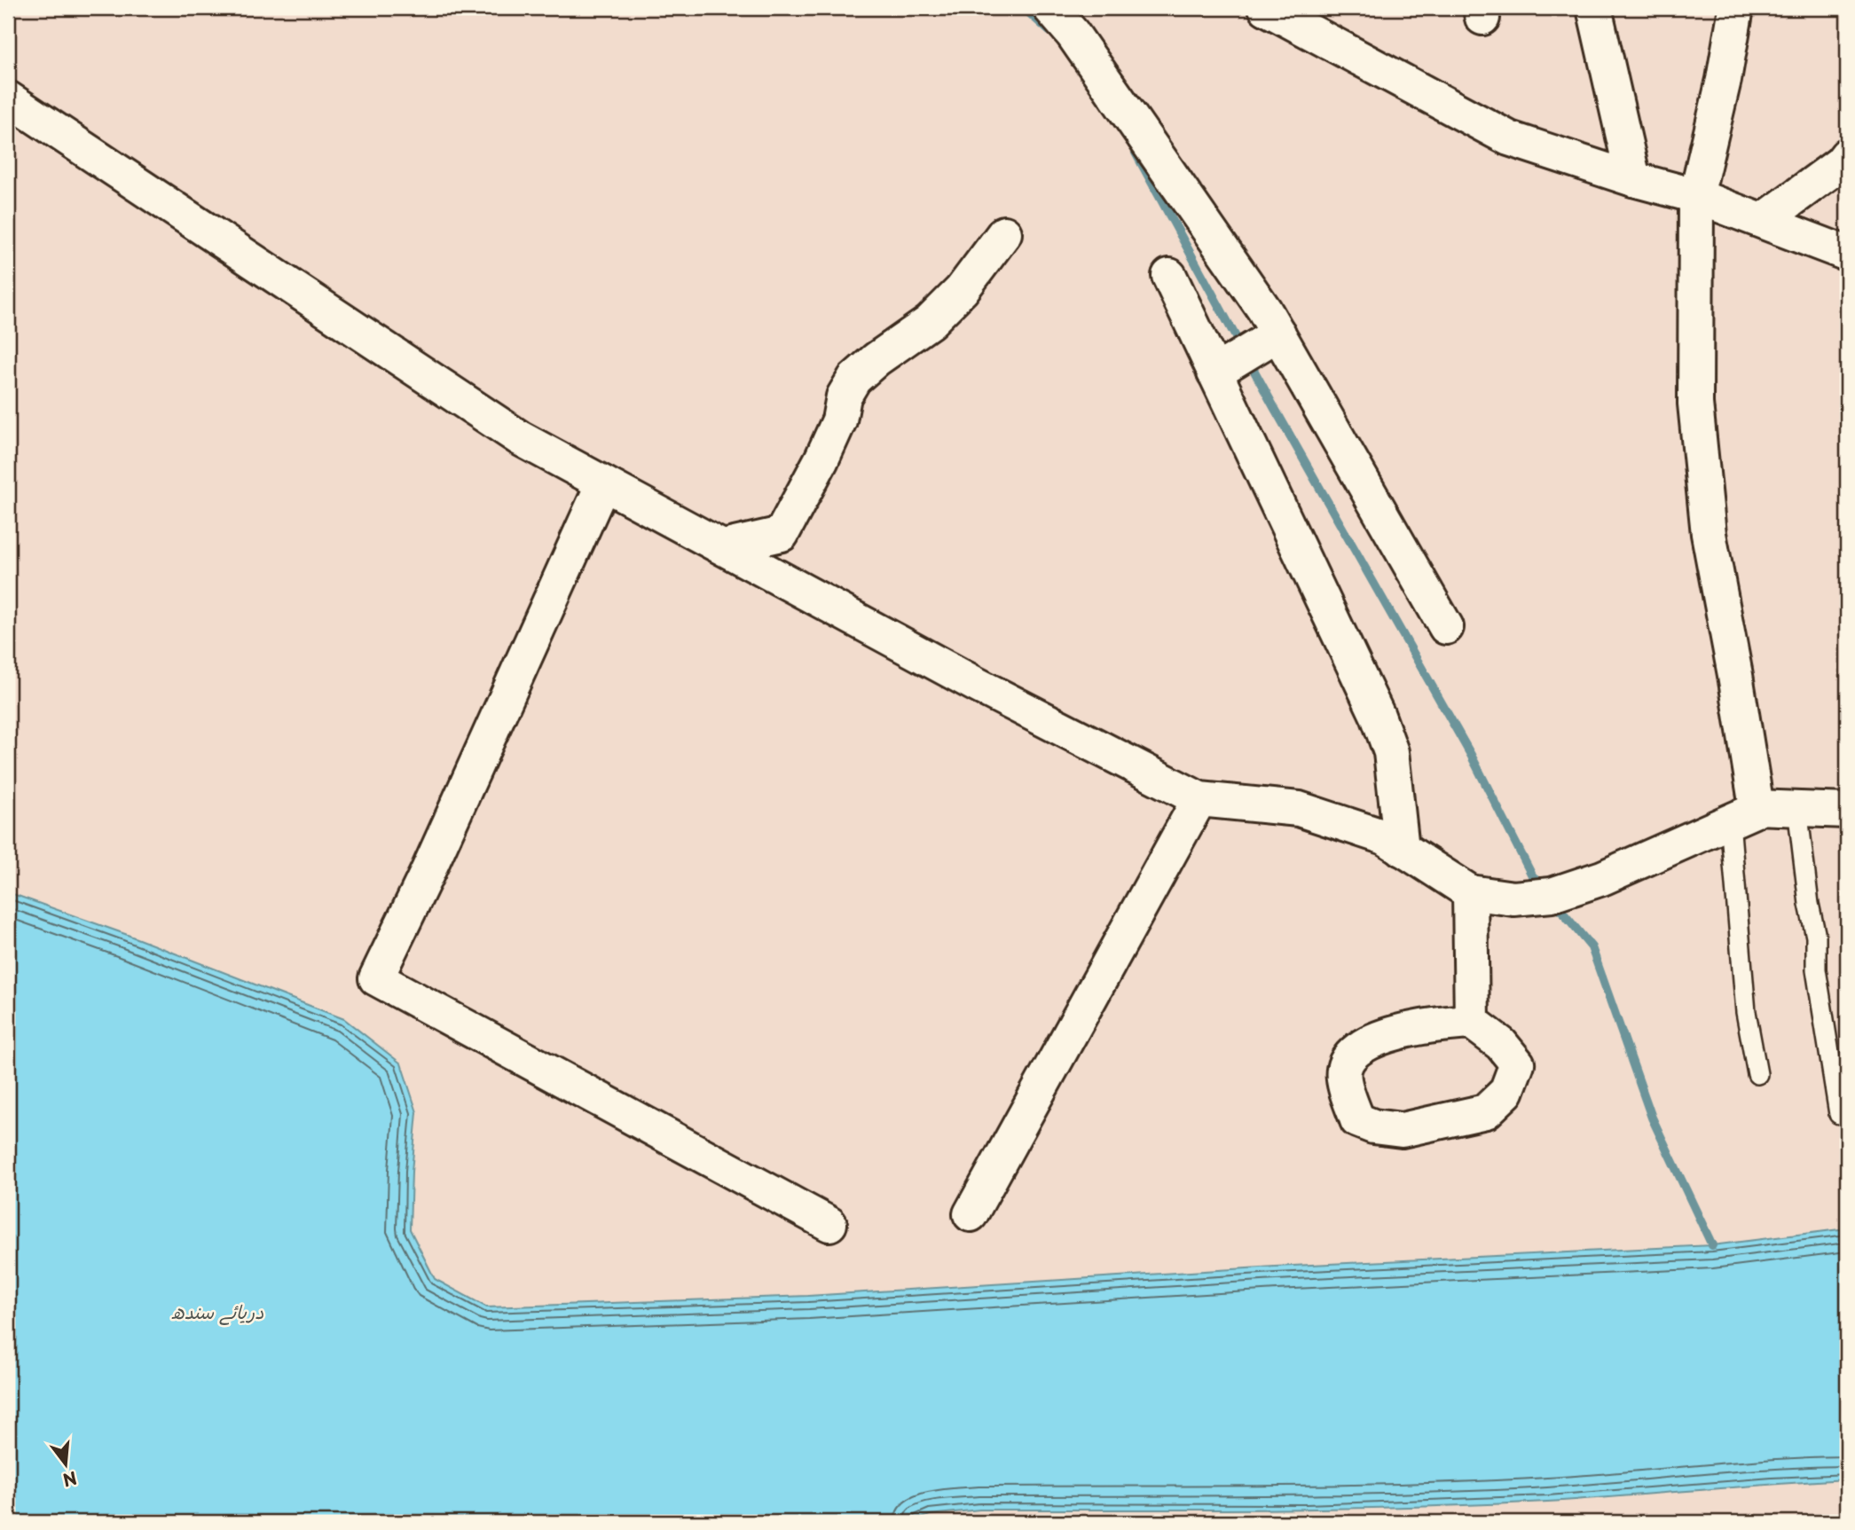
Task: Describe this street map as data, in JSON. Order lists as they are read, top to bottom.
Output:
{
  "water": ["دریائے سندھ"],
  "north": "bottom"
}
